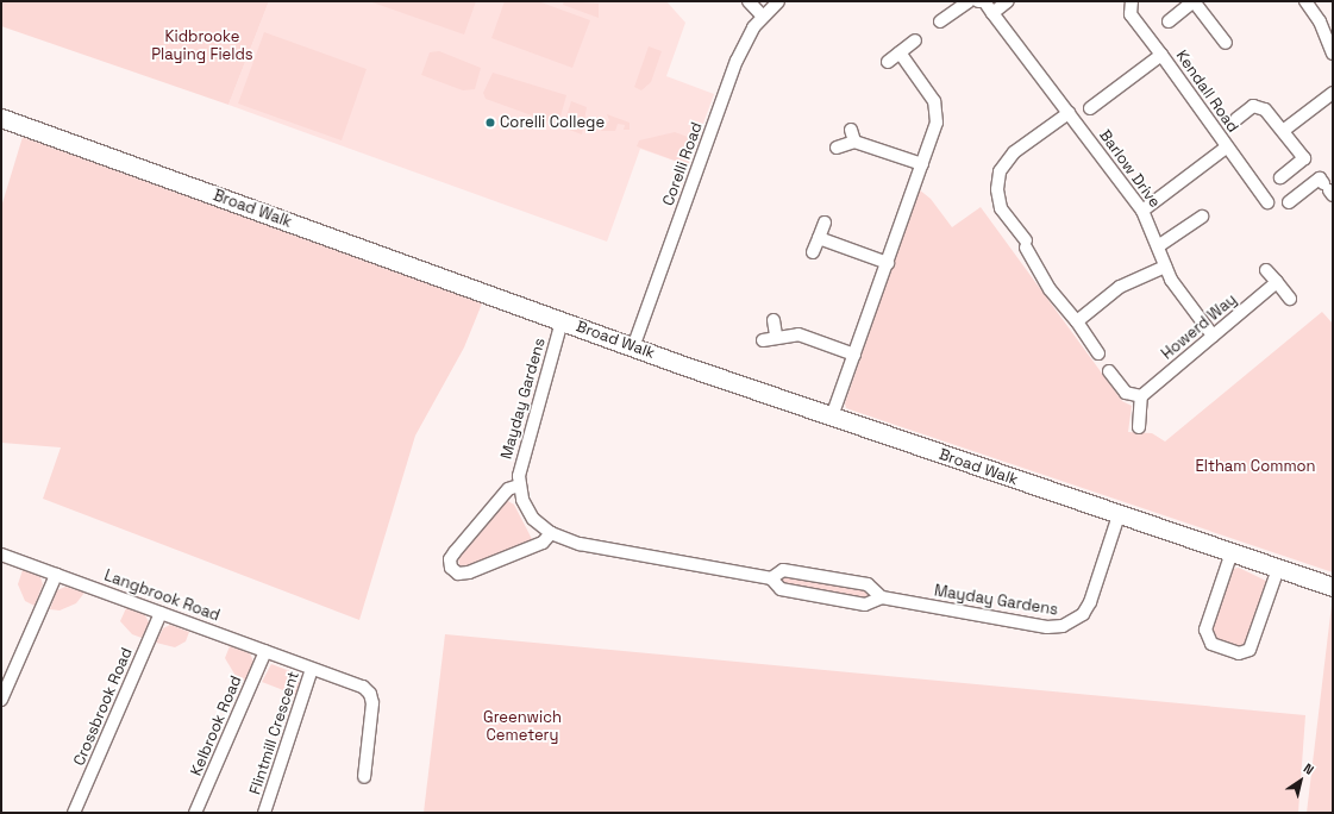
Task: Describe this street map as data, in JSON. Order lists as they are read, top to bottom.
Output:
{
  "streets": {
    "street": [
      "Kendall Road",
      "Corelli Road",
      "Barlow Drive",
      "Broad Walk",
      "Howerd Way",
      "Mayday Gardens",
      "Langbrook Road",
      "Crossbrook Road",
      "Kelbrook Road",
      "Flintmill Crescent"
    ]
  },
  "crossings": [
    ["Kendall Road", "Barlow Drive"],
    ["Corelli Road", "Broad Walk"],
    ["Barlow Drive", "Howerd Way"],
    ["Broad Walk", "Mayday Gardens"],
    ["Langbrook Road", "Crossbrook Road"],
    ["Langbrook Road", "Kelbrook Road"],
    ["Langbrook Road", "Flintmill Crescent"]
  ],
  "parks": ["Kidbrooke Playing Fields", "Eltham Common", "Greenwich Cemetery"],
  "places": ["Corelli College"],
  "north": "top right"
}
